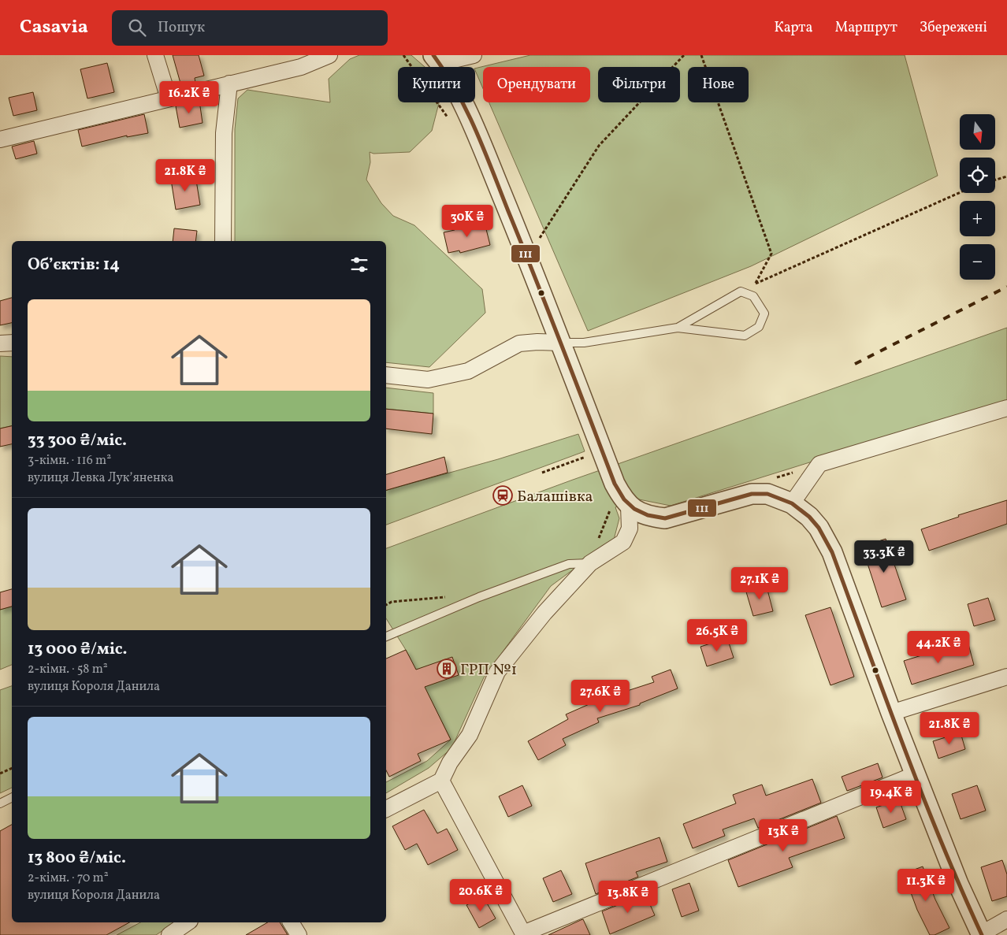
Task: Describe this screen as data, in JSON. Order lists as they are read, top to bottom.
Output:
{
  "places": {
    "station": ["Балашівка"],
    "building": ["ГРП №1"]
  },
  "lines": ["transit line 111"],
  "north": "bottom",
  "page": {
    "header": "Casavia",
    "search": "Пошук",
    "nav": ["Карта", "Маршрут", "Збережені"],
    "chip": [
      "Купити",
      "Орендувати",
      "Фільтри",
      "Нове"
    ],
    "price": [
      "16.2K ₴",
      "21.8K ₴",
      "30K ₴",
      "33.3K ₴",
      "27.1K ₴",
      "26.5K ₴",
      "44.2K ₴",
      "27.6K ₴",
      "21.8K ₴",
      "19.4K ₴",
      "13K ₴",
      "11.3K ₴",
      "20.6K ₴",
      "13.8K ₴"
    ],
    "map_buttons": ["+", "−"],
    "heading": "Об’єктів: 14",
    "list": [
      {
        "name": "33 300 ₴/міс.",
        "note": "3-кімн. · 116 m² · вулиця Левка Лукʼяненка"
      },
      {
        "name": "13 000 ₴/міс.",
        "note": "2-кімн. · 58 m² · вулиця Короля Данила"
      },
      {
        "name": "13 800 ₴/міс.",
        "note": "2-кімн. · 70 m² · вулиця Короля Данила"
      }
    ]
  }
}
